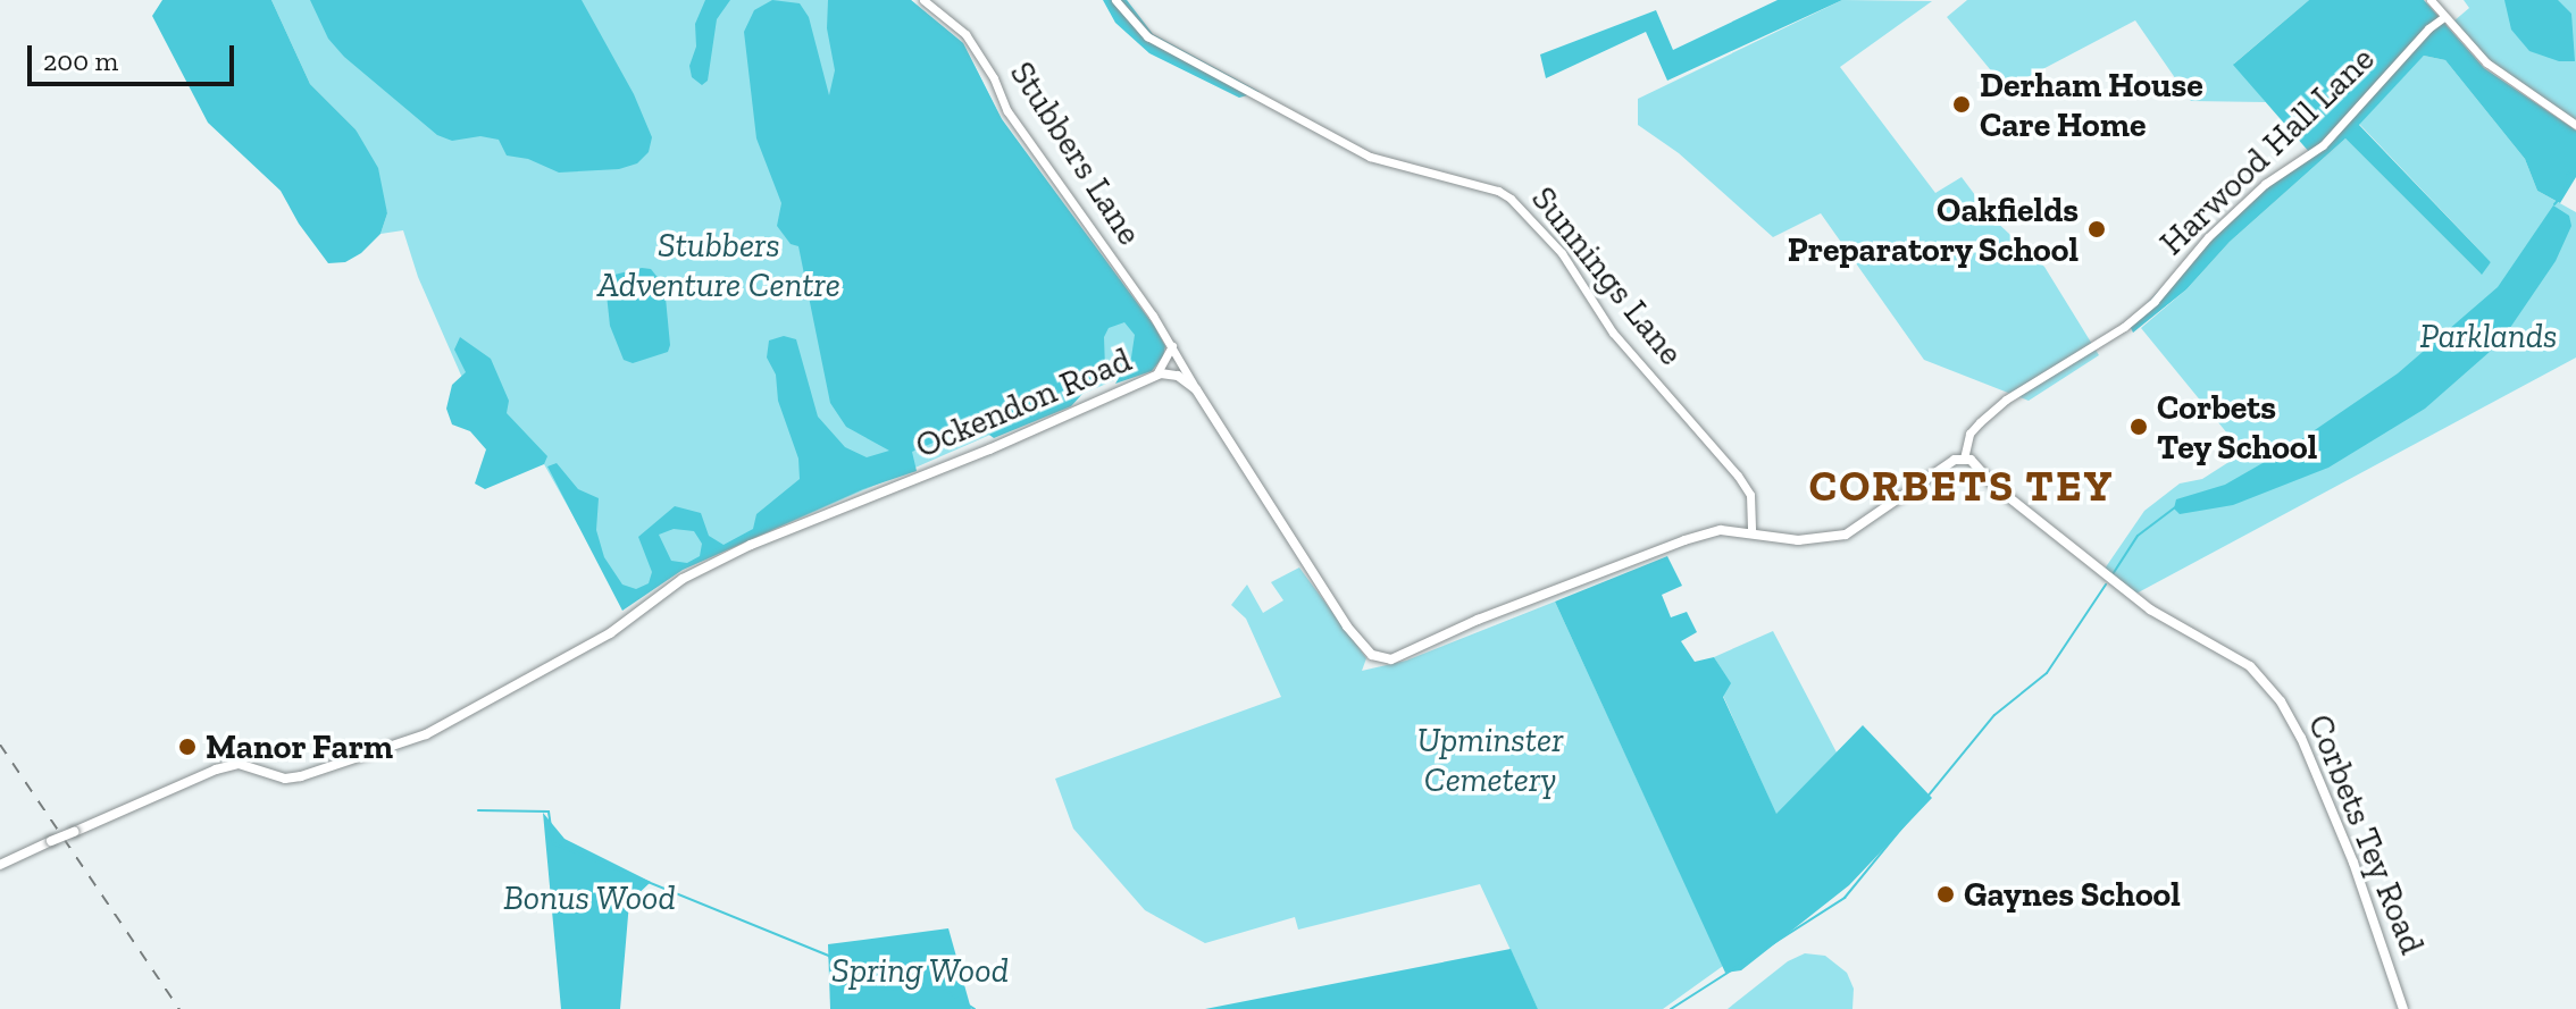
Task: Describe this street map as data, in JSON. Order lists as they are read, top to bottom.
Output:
{
  "streets": {
    "main road": ["Ockendon Road", "Corbets Tey Road"],
    "street": ["Harwood Hall Lane", "Stubbers Lane", "Sunnings Lane"]
  },
  "crossings": [
    ["Harwood Hall Lane", "Corbets Tey Road"],
    ["Stubbers Lane", "Ockendon Road"]
  ],
  "districts": ["CORBETS TEY"],
  "parks": [
    "Stubbers Adventure Centre",
    "Parklands",
    "Upminster Cemetery",
    "Bonus Wood",
    "Spring Wood"
  ],
  "places": [
    "Derham House Care Home",
    "Oakfields Preparatory School",
    "Corbets Tey School",
    "Manor Farm",
    "Gaynes School"
  ],
  "scale_bar": "200 m"
}
